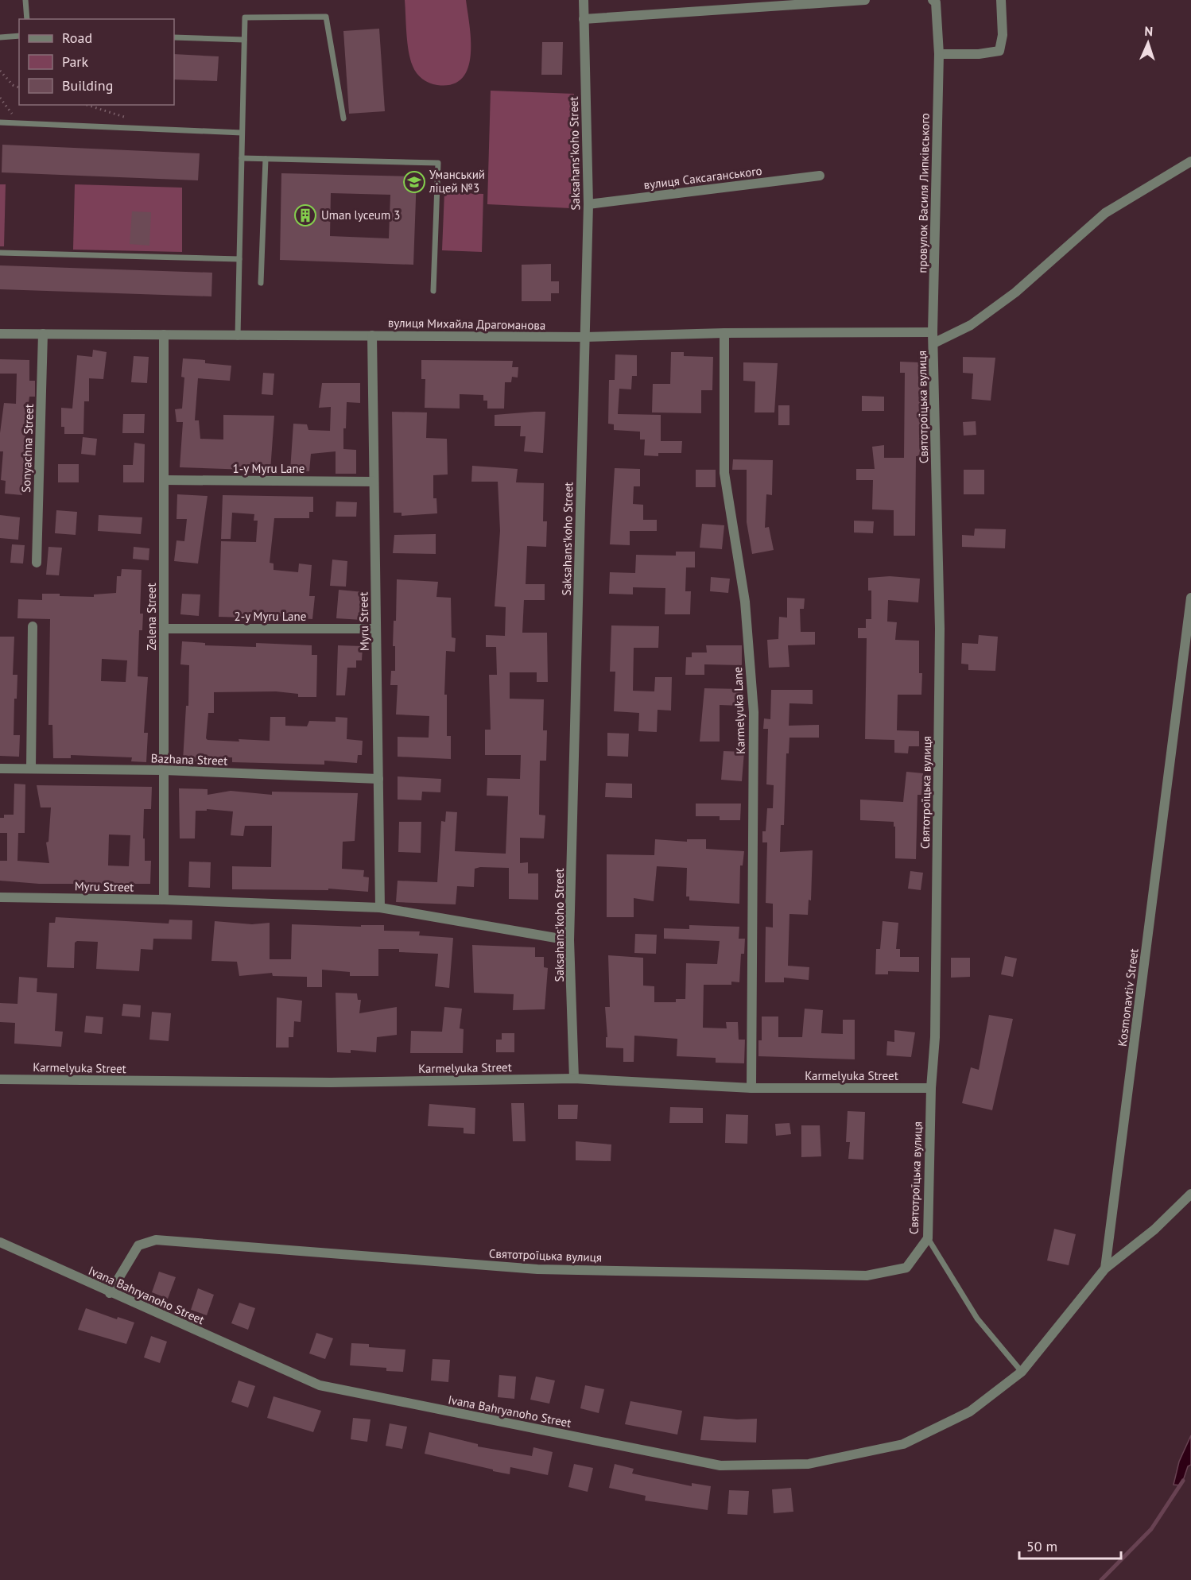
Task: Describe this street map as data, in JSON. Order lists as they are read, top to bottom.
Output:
{
  "streets": {
    "street": [
      "Saksahansʹkoho Street",
      "вулиця Саксаганського",
      "провулок Василя Липківського",
      "вулиця Михайла Драгоманова",
      "Святотроїцька вулиця",
      "Sonyachna Street",
      "1-y Myru Lane",
      "Zelena Street",
      "2-y Myru Lane",
      "Myru Street",
      "Karmelyuka Lane",
      "Bazhana Street",
      "Kosmonavtiv Street",
      "Karmelyuka Street",
      "Ivana Bahryanoho Street"
    ]
  },
  "crossings": [
    ["Saksahansʹkoho Street", "вулиця Саксаганського"],
    ["Saksahansʹkoho Street", "вулиця Михайла Драгоманова"],
    ["Saksahansʹkoho Street", "Myru Street"],
    ["Saksahansʹkoho Street", "Karmelyuka Street"],
    ["провулок Василя Липківського", "вулиця Михайла Драгоманова"],
    ["провулок Василя Липківського", "Святотроїцька вулиця"],
    ["вулиця Михайла Драгоманова", "Святотроїцька вулиця"],
    ["вулиця Михайла Драгоманова", "Sonyachna Street"],
    ["вулиця Михайла Драгоманова", "Zelena Street"],
    ["вулиця Михайла Драгоманова", "Myru Street"],
    ["вулиця Михайла Драгоманова", "Karmelyuka Lane"],
    ["Святотроїцька вулиця", "Karmelyuka Street"],
    ["Святотроїцька вулиця", "Ivana Bahryanoho Street"],
    ["1-y Myru Lane", "Zelena Street"],
    ["1-y Myru Lane", "Myru Street"],
    ["Zelena Street", "2-y Myru Lane"],
    ["Zelena Street", "Myru Street"],
    ["Zelena Street", "Bazhana Street"],
    ["2-y Myru Lane", "Myru Street"],
    ["Myru Street", "Bazhana Street"],
    ["Karmelyuka Lane", "Karmelyuka Street"]
  ],
  "places": {
    "school or university": ["Уманський ліцей №3"],
    "building": ["Uman lyceum 3"]
  },
  "legend": ["Road", "Park", "Building"],
  "scale_bar": "50 m",
  "north": "top"
}
